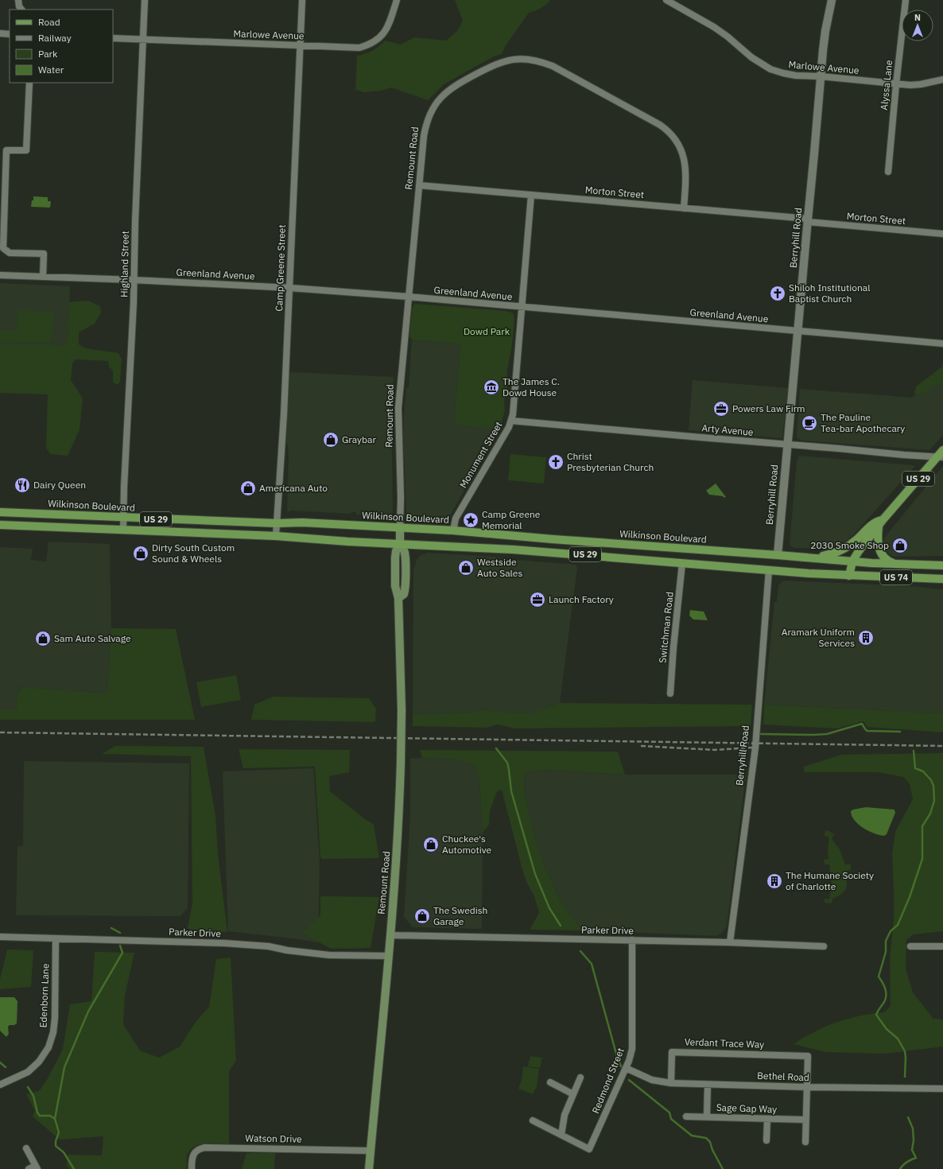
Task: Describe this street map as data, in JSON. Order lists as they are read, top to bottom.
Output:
{
  "streets": {
    "main road": [
      "Remount Road",
      "US 29",
      "Wilkinson Boulevard",
      "US 74"
    ],
    "street": [
      "Marlowe Avenue",
      "Alyssa Lane",
      "Morton Street",
      "Berryhill Road",
      "Highland Street",
      "Camp Greene Street",
      "Greenland Avenue",
      "Arty Avenue",
      "Monument Street",
      "Switchman Road",
      "Parker Drive",
      "Edenborn Lane",
      "Verdant Trace Way",
      "Bethel Road",
      "Redmond Street",
      "Sage Gap Way",
      "Watson Drive"
    ]
  },
  "crossings": [
    ["Marlowe Avenue", "Alyssa Lane"],
    ["Marlowe Avenue", "Berryhill Road"],
    ["Marlowe Avenue", "Highland Street"],
    ["Marlowe Avenue", "Camp Greene Street"],
    ["Remount Road", "Morton Street"],
    ["Remount Road", "Greenland Avenue"],
    ["Remount Road", "US 29"],
    ["Remount Road", "Wilkinson Boulevard"],
    ["Remount Road", "Parker Drive"],
    ["Remount Road", "Watson Drive"],
    ["Morton Street", "Berryhill Road"],
    ["Morton Street", "Monument Street"],
    ["Berryhill Road", "Greenland Avenue"],
    ["Berryhill Road", "Arty Avenue"],
    ["Berryhill Road", "US 29"],
    ["Berryhill Road", "Wilkinson Boulevard"],
    ["Berryhill Road", "Parker Drive"],
    ["Highland Street", "Greenland Avenue"],
    ["Highland Street", "US 29"],
    ["Highland Street", "Wilkinson Boulevard"],
    ["Camp Greene Street", "Greenland Avenue"],
    ["Camp Greene Street", "US 29"],
    ["Camp Greene Street", "Wilkinson Boulevard"],
    ["Greenland Avenue", "Monument Street"],
    ["Arty Avenue", "Monument Street"],
    ["Arty Avenue", "US 29"],
    ["Monument Street", "Wilkinson Boulevard"],
    ["US 29", "Wilkinson Boulevard"],
    ["US 29", "US 74"],
    ["US 29", "Switchman Road"],
    ["Parker Drive", "Edenborn Lane"],
    ["Parker Drive", "Redmond Street"],
    ["Verdant Trace Way", "Bethel Road"],
    ["Bethel Road", "Redmond Street"]
  ],
  "parks": ["Dowd Park"],
  "places": {
    "church": ["Shiloh Institutional Baptist Church", "Christ Presbyterian Church"],
    "museum": ["The James C. Dowd House"],
    "office": ["Powers Law Firm", "Launch Factory"],
    "cafe": ["The Pauline Tea-bar Apothecary"],
    "shop": [
      "Graybar",
      "Americana Auto",
      "2030 Smoke Shop",
      "Dirty South Custom Sound & Wheels",
      "Westside Auto Sales",
      "Sam Auto Salvage",
      "Chuckee's Automotive",
      "The Swedish Garage"
    ],
    "restaurant": ["Dairy Queen"],
    "place": ["Camp Greene Memorial"],
    "building": ["Aramark Uniform Services", "The Humane Society of Charlotte"]
  },
  "legend": [
    "Road",
    "Railway",
    "Park",
    "Water"
  ],
  "north": "top"
}
